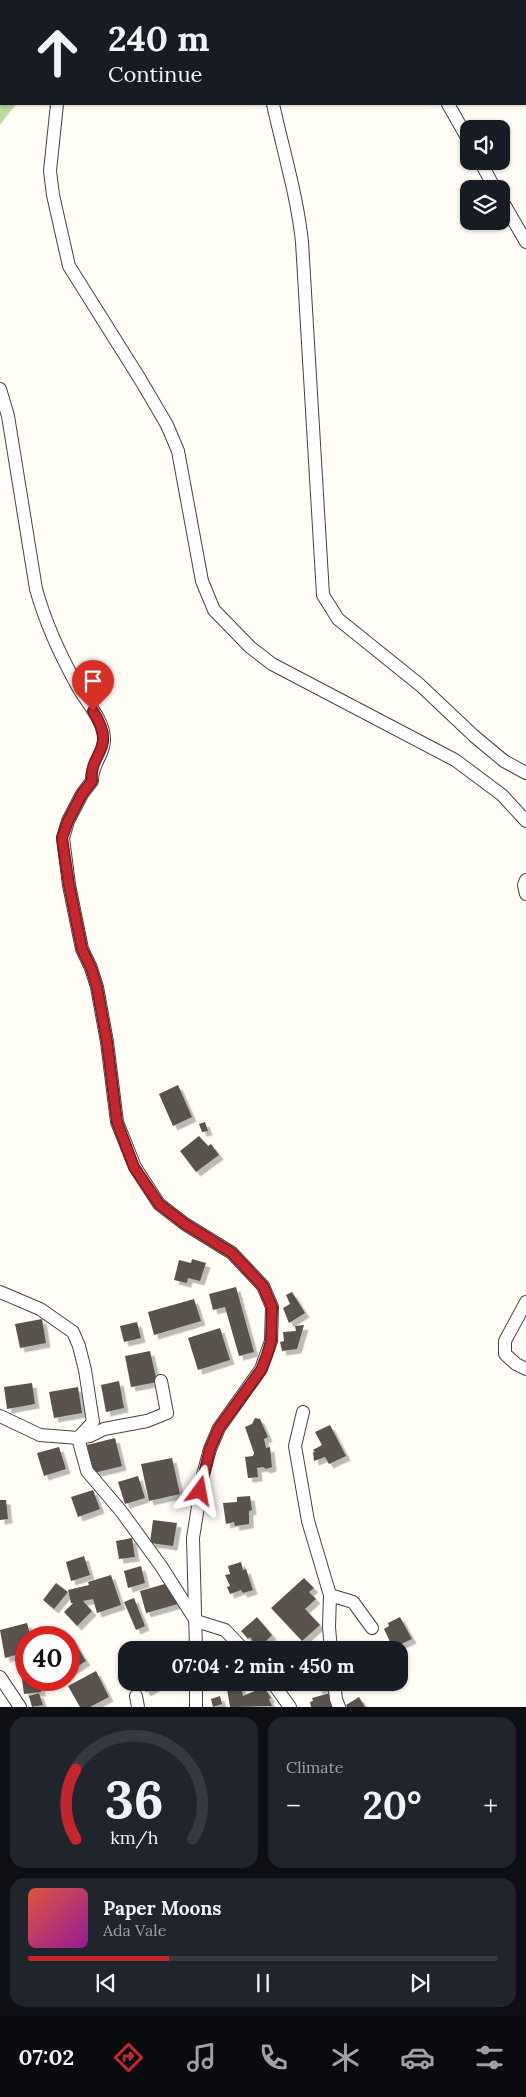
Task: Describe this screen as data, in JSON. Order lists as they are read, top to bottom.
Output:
{
  "page": {
    "turn": ["240 m", "Continue"],
    "limit": "40",
    "trip": "07:04 · 2 min · 450 m",
    "tile": "Climate",
    "heat": ["−", "20°", "+"],
    "song": ["Paper Moons", "Ada Vale"],
    "tabs": "07:02",
    "gauge": ["36", "km/h"]
  }
}
